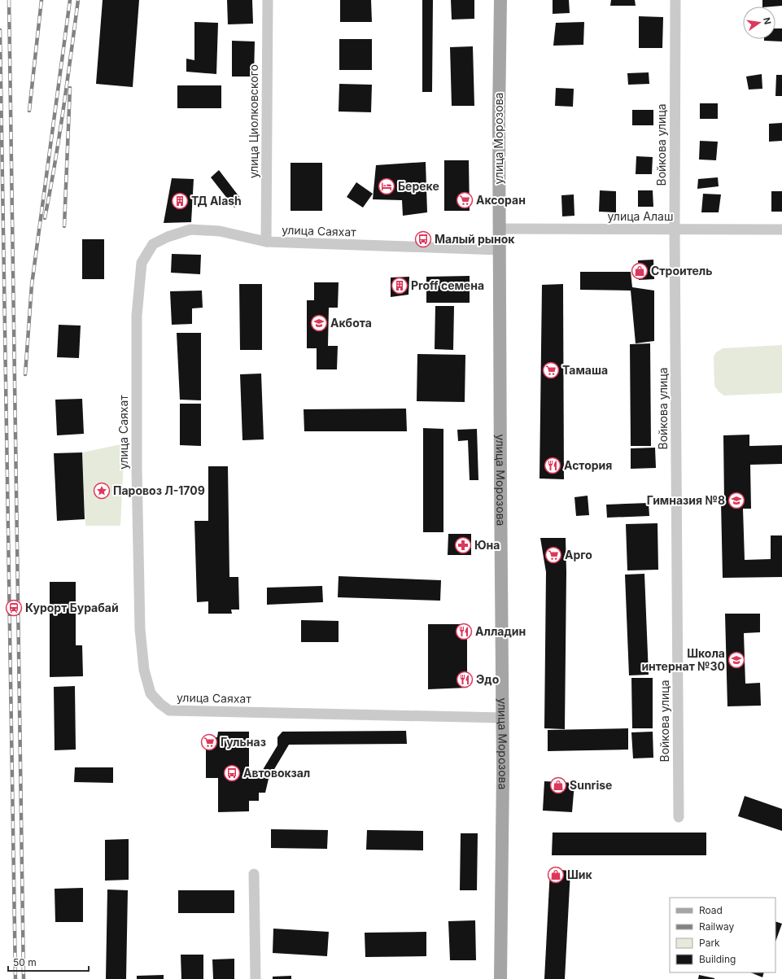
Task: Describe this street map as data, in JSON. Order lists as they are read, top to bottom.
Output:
{
  "streets": {
    "main road": ["улица Морозова"],
    "street": [
      "улица Циолковского",
      "Войкова улица",
      "улица Алаш",
      "улица Саяхат"
    ]
  },
  "crossings": [
    ["улица Циолковского", "улица Саяхат"],
    ["улица Морозова", "улица Алаш"],
    ["улица Морозова", "улица Саяхат"],
    ["Войкова улица", "улица Алаш"]
  ],
  "places": {
    "hotel": ["Береке"],
    "supermarket": [
      "Аксоран",
      "Тамаша",
      "Арго",
      "Гульназ"
    ],
    "building": ["ТД Alash", "Proff семена"],
    "bus stop": ["Малый рынок", "Автовокзал"],
    "shop": ["Строитель", "Sunrise", "Шик"],
    "school or university": ["Акбота", "Гимназия №8", "Школа интернат №30"],
    "restaurant": ["Астория", "Алладин", "Эдо"],
    "place": ["Паровоз Л-1709"],
    "pharmacy": ["Юна"],
    "station": ["Курорт Бурабай"]
  },
  "legend": [
    "Road",
    "Railway",
    "Park",
    "Building"
  ],
  "scale_bar": "50 m",
  "north": "right"
}
